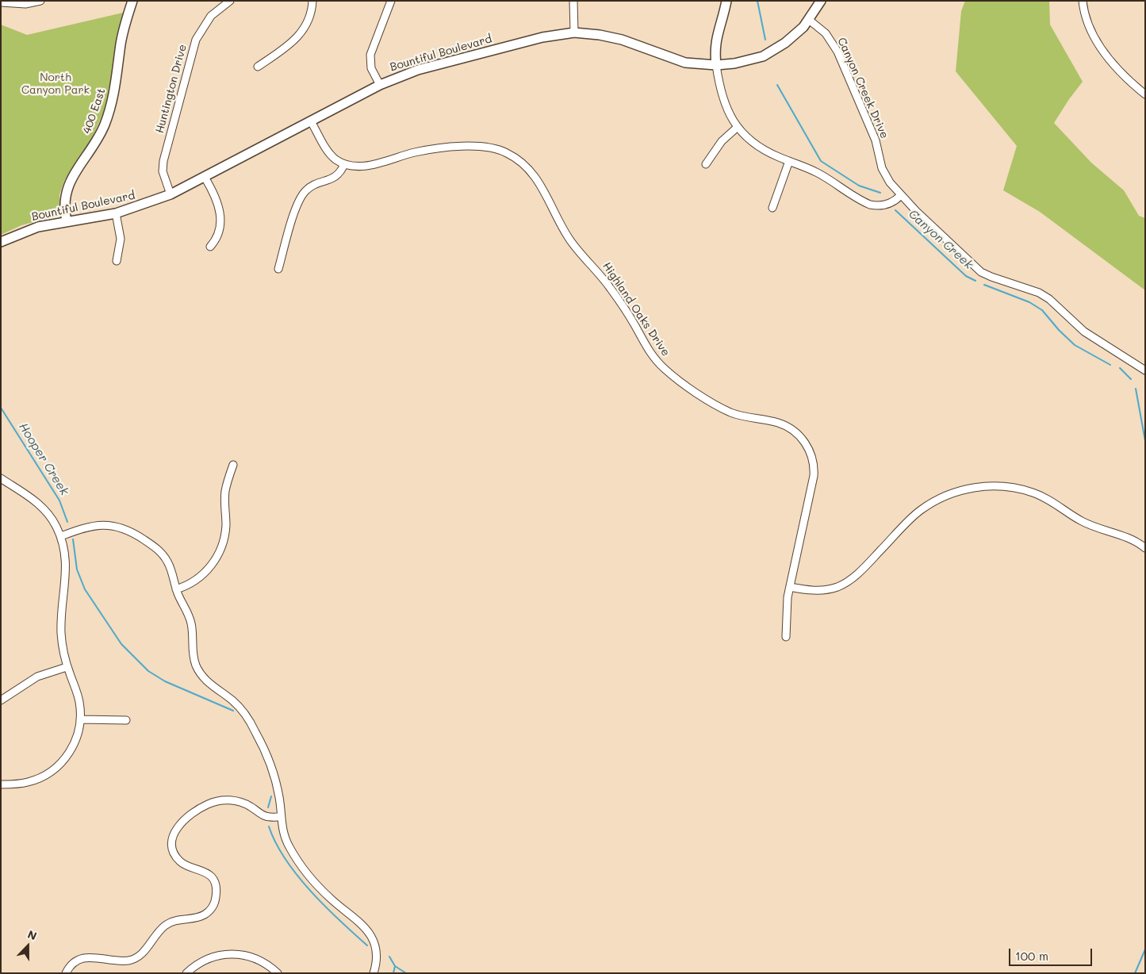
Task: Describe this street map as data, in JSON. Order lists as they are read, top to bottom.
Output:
{
  "streets": {
    "main road": ["Bountiful Boulevard", "400 East"],
    "street": ["Canyon Creek Drive", "Huntington Drive", "Highland Oaks Drive"]
  },
  "crossings": [
    ["Bountiful Boulevard", "Canyon Creek Drive"],
    ["Bountiful Boulevard", "Huntington Drive"],
    ["Bountiful Boulevard", "400 East"]
  ],
  "water": ["Canyon Creek", "Hooper Creek"],
  "parks": ["North Canyon Park"],
  "scale_bar": "100 m",
  "north": "top"
}
